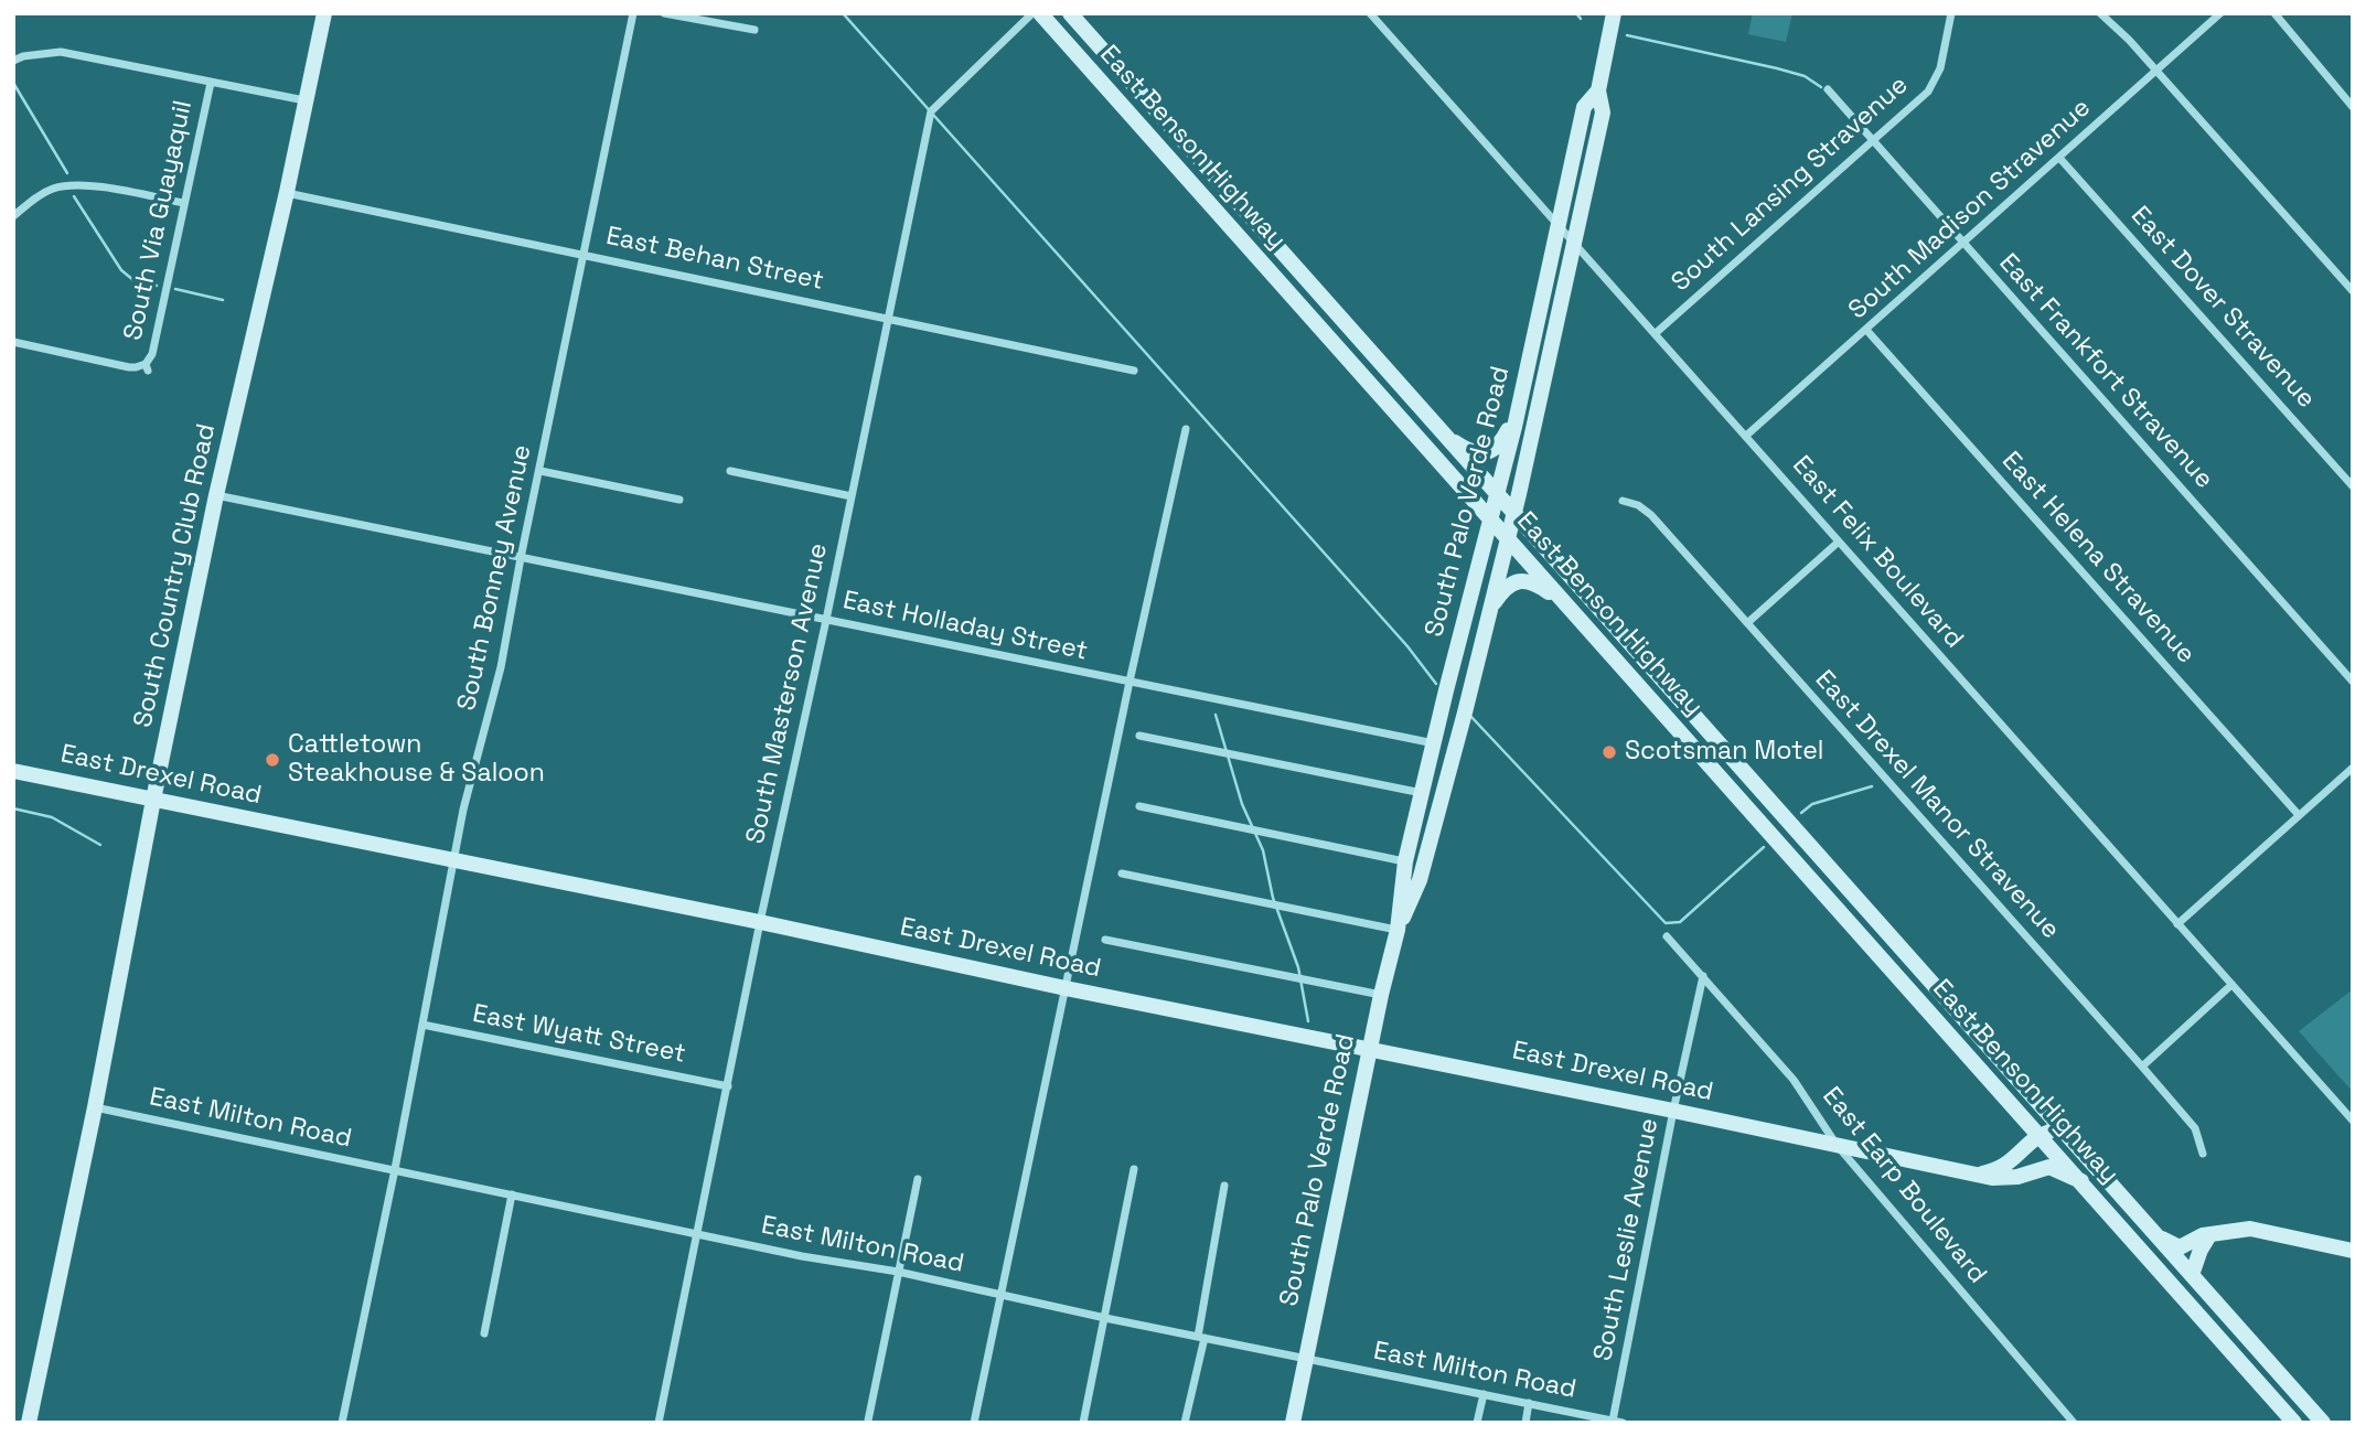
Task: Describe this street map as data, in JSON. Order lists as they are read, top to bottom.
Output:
{
  "streets": {
    "main road": [
      "East Benson Highway",
      "South Palo Verde Road",
      "South Country Club Road",
      "East Drexel Road"
    ],
    "street": [
      "South Lansing Stravenue",
      "South Madison Stravenue",
      "South Via Guayaquil",
      "East Behan Street",
      "East Dover Stravenue",
      "East Frankfort Stravenue",
      "East Felix Boulevard",
      "East Helena Stravenue",
      "South Bonney Avenue",
      "East Holladay Street",
      "South Masterson Avenue",
      "East Drexel Manor Stravenue",
      "East Wyatt Street",
      "East Milton Road",
      "East Earp Boulevard",
      "South Leslie Avenue"
    ]
  },
  "crossings": [
    ["East Benson Highway", "South Palo Verde Road"],
    ["East Benson Highway", "East Drexel Road"],
    ["South Lansing Stravenue", "East Frankfort Stravenue"],
    ["South Lansing Stravenue", "East Felix Boulevard"],
    ["South Madison Stravenue", "East Dover Stravenue"],
    ["South Madison Stravenue", "East Frankfort Stravenue"],
    ["South Madison Stravenue", "East Felix Boulevard"],
    ["South Madison Stravenue", "East Helena Stravenue"],
    ["East Behan Street", "South Country Club Road"],
    ["East Behan Street", "South Bonney Avenue"],
    ["East Behan Street", "South Masterson Avenue"],
    ["South Palo Verde Road", "East Felix Boulevard"],
    ["South Palo Verde Road", "East Holladay Street"],
    ["South Palo Verde Road", "East Drexel Road"],
    ["South Palo Verde Road", "East Milton Road"],
    ["South Country Club Road", "East Holladay Street"],
    ["South Country Club Road", "East Drexel Road"],
    ["South Country Club Road", "East Milton Road"],
    ["South Bonney Avenue", "East Holladay Street"],
    ["South Bonney Avenue", "East Drexel Road"],
    ["South Bonney Avenue", "East Wyatt Street"],
    ["South Bonney Avenue", "East Milton Road"],
    ["East Holladay Street", "South Masterson Avenue"],
    ["South Masterson Avenue", "East Drexel Road"],
    ["South Masterson Avenue", "East Wyatt Street"],
    ["South Masterson Avenue", "East Milton Road"],
    ["East Drexel Road", "East Earp Boulevard"],
    ["East Drexel Road", "South Leslie Avenue"],
    ["East Milton Road", "South Leslie Avenue"],
    ["East Earp Boulevard", "South Leslie Avenue"]
  ],
  "places": ["Scotsman Motel", "Cattletown Steakhouse & Saloon"]
}
